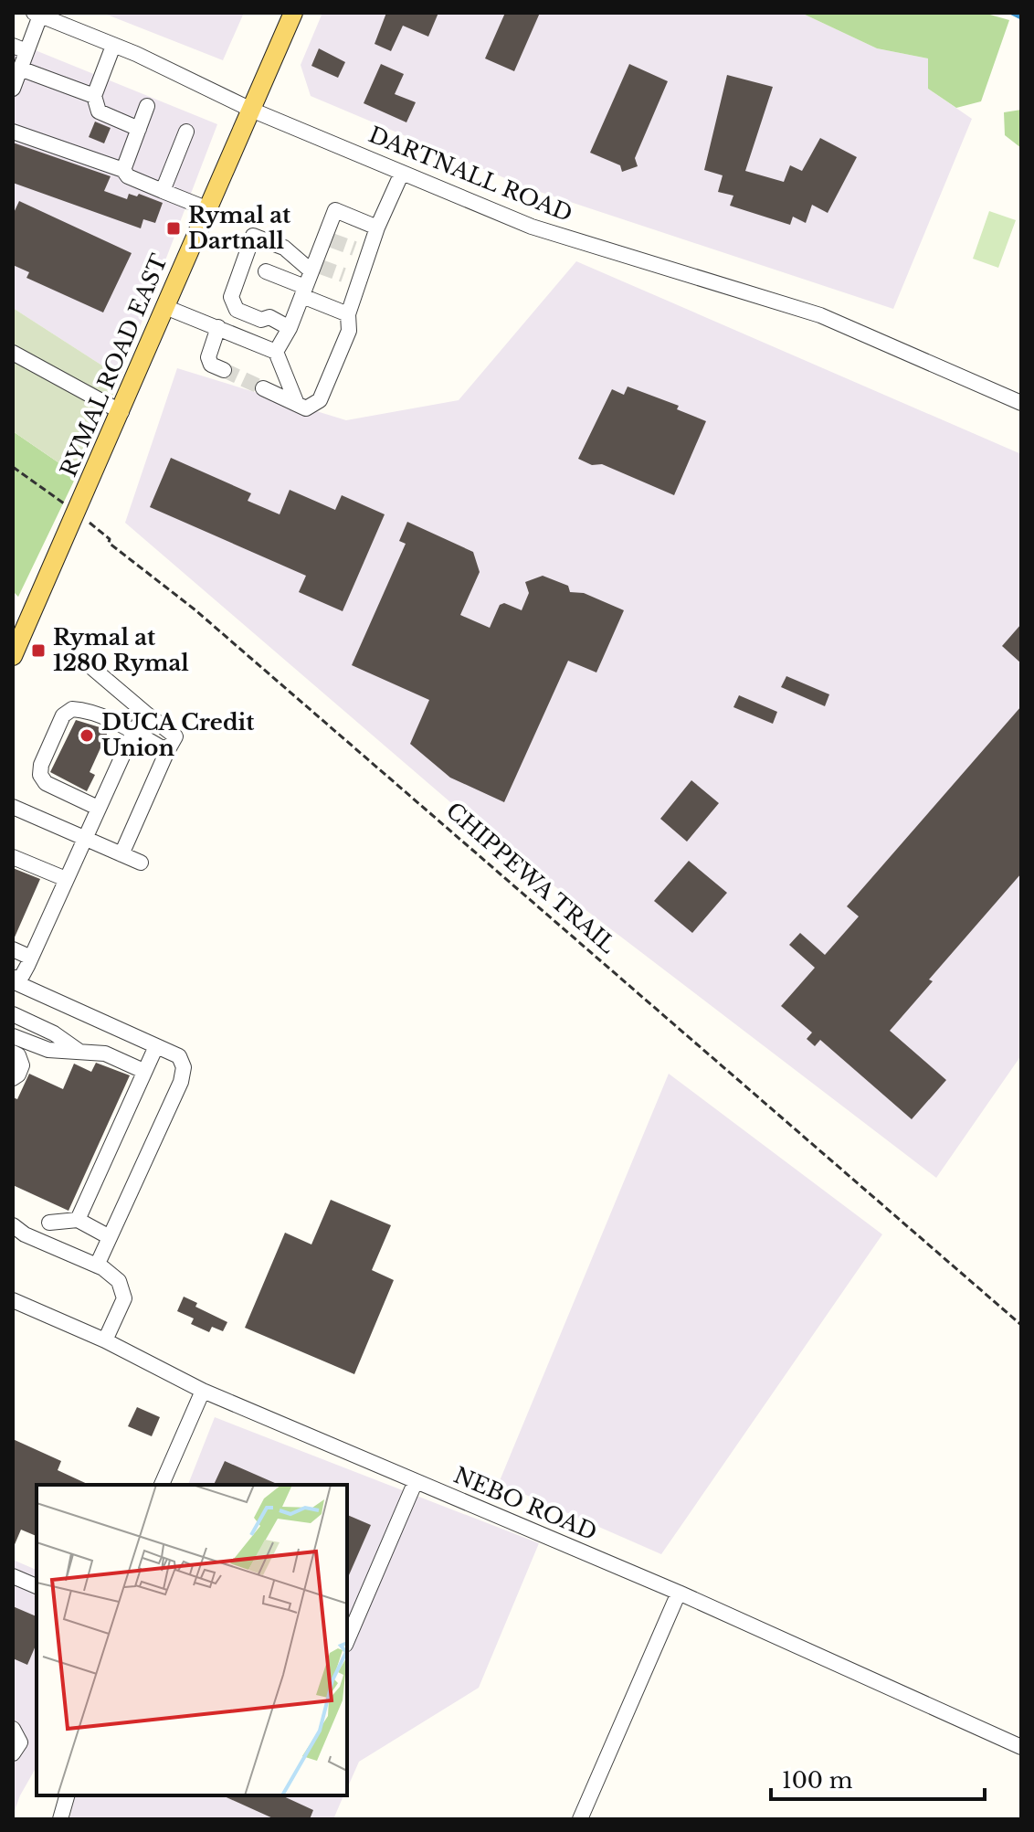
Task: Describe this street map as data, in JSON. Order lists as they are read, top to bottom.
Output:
{
  "streets": {
    "main road": ["RYMAL ROAD EAST"],
    "street": ["DARTNALL ROAD", "NEBO ROAD"],
    "path": ["CHIPPEWA TRAIL"]
  },
  "crossings": [
    ["DARTNALL ROAD", "RYMAL ROAD EAST"],
    ["RYMAL ROAD EAST", "CHIPPEWA TRAIL"]
  ],
  "places": {
    "transit": ["Rymal at Dartnall", "Rymal at 1280 Rymal"],
    "other": ["DUCA Credit Union"]
  },
  "scale_bar": "100 m"
}
